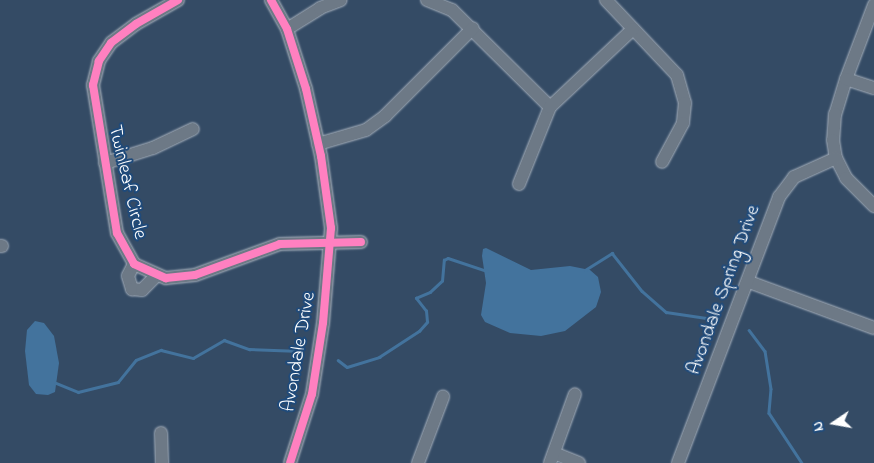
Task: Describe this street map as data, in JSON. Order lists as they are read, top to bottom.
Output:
{
  "streets": {
    "street": ["Twinleaf Circle", "Avondale Spring Drive", "Avondale Drive"]
  },
  "crossings": [
    ["Twinleaf Circle", "Avondale Drive"]
  ],
  "north": "left"
}
